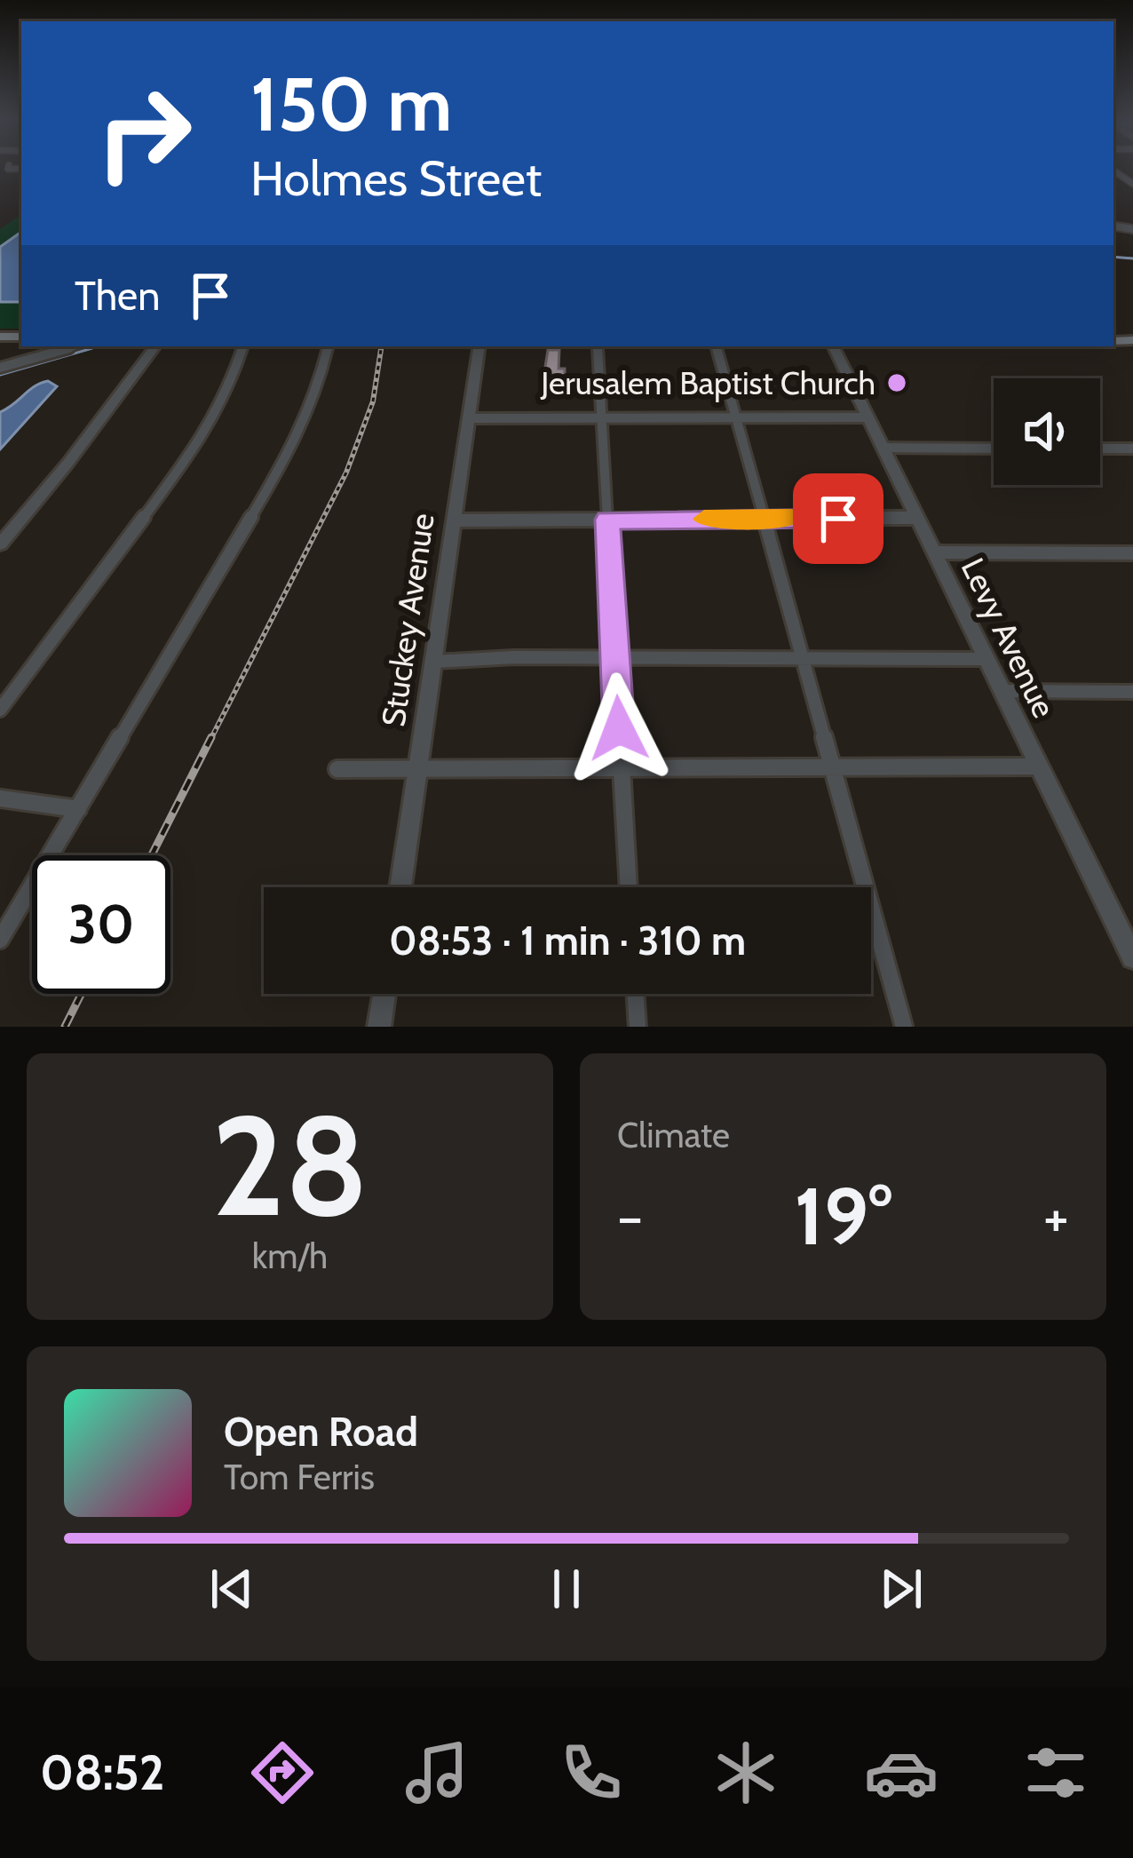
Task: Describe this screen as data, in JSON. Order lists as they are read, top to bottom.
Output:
{
  "streets": {
    "street": ["Stuckey Avenue", "Levy Avenue"]
  },
  "places": ["Jerusalem Baptist Church"],
  "page": {
    "turn": ["150 m", "Holmes Street"],
    "then": "Then",
    "limit": "30",
    "trip": "08:53 · 1 min · 310 m",
    "tile": [
      ["28", "km/h"],
      "Climate"
    ],
    "heat": ["−", "19°", "+"],
    "song": ["Open Road", "Tom Ferris"],
    "tabs": "08:52"
  }
}
